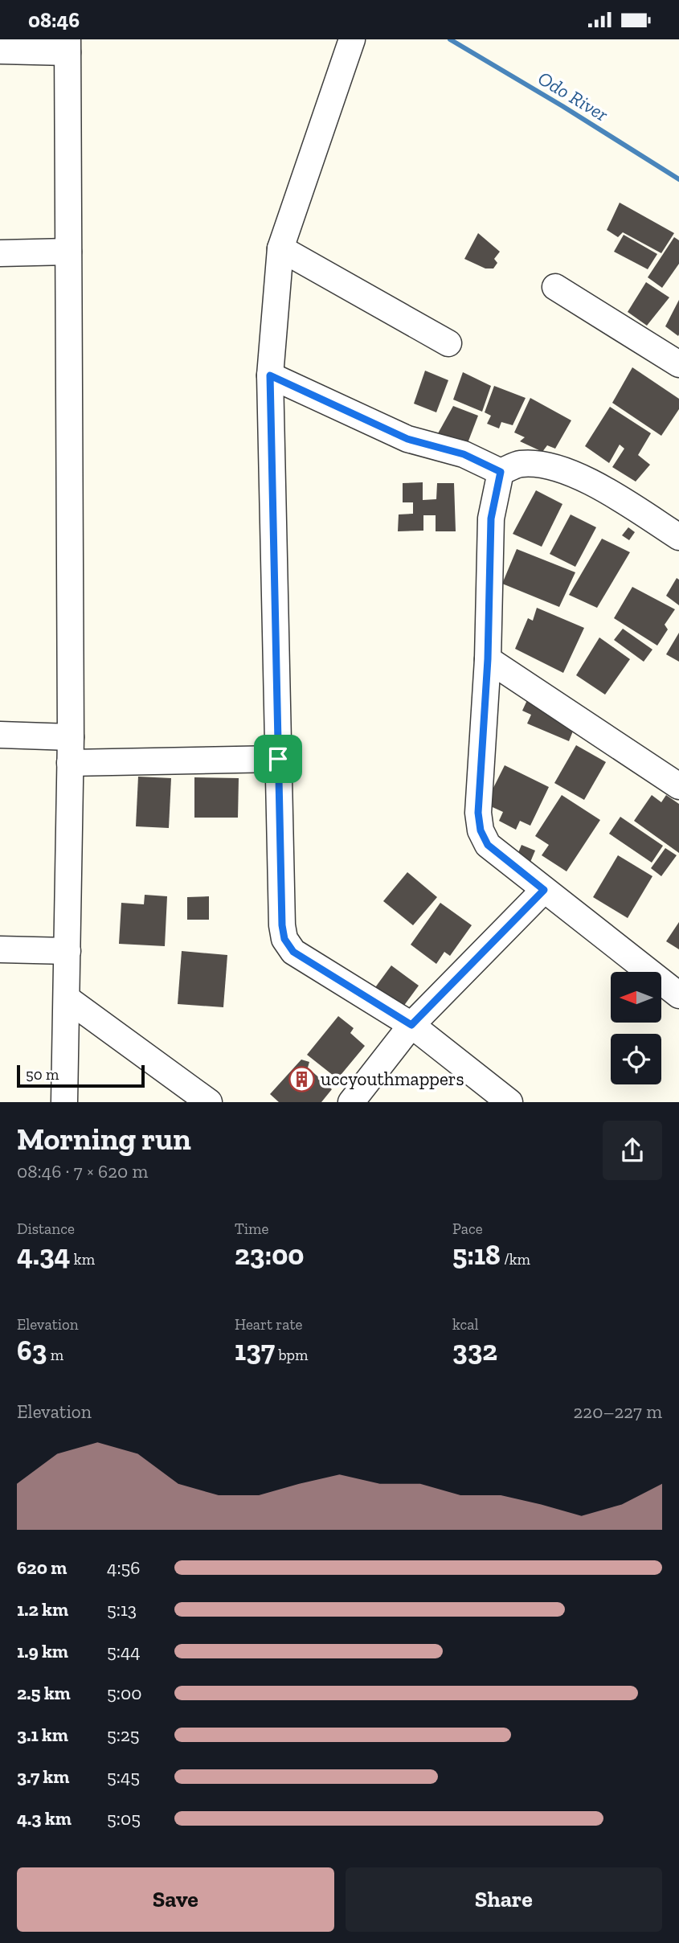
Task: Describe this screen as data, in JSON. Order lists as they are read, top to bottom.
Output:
{
  "water": ["Odo River"],
  "places": {
    "building": ["uccyouthmappers"]
  },
  "scale_bar": "50 m",
  "north": "left",
  "page": {
    "status": "08:46",
    "scale": "50 m",
    "heading": ["Morning run", "08:46 · 7 × 620 m"],
    "stats": [
      ["Distance", "4.34 km"],
      ["Time", "23:00"],
      ["Pace", "5:18 /km"],
      ["Elevation", "63 m"],
      ["Heart rate", "137 bpm"],
      ["kcal", "332"]
    ],
    "chart": ["Elevation", "220–227 m"],
    "list": [
      {
        "name": "620 m",
        "note": "4:56"
      },
      {
        "name": "1.2 km",
        "note": "5:13"
      },
      {
        "name": "1.9 km",
        "note": "5:44"
      },
      {
        "name": "2.5 km",
        "note": "5:00"
      },
      {
        "name": "3.1 km",
        "note": "5:25"
      },
      {
        "name": "3.7 km",
        "note": "5:45"
      },
      {
        "name": "4.3 km",
        "note": "5:05"
      }
    ],
    "buttons": ["Save", "Share"]
  }
}
